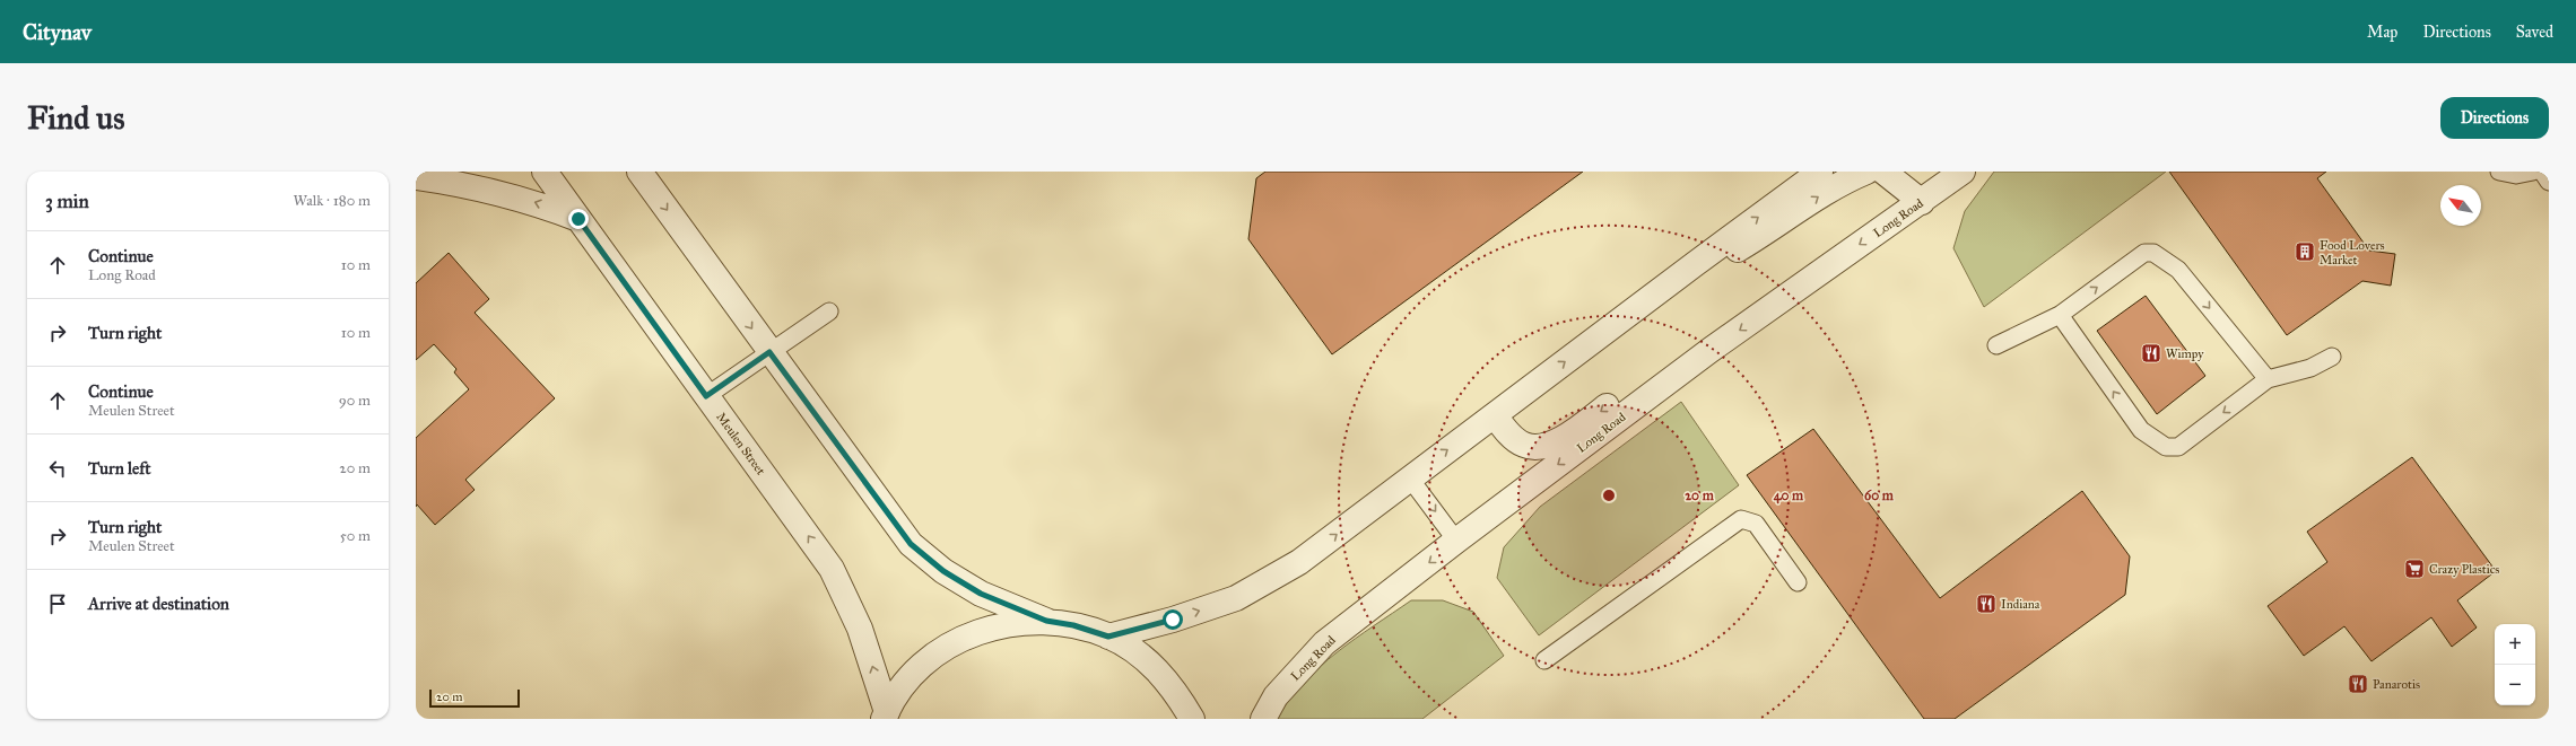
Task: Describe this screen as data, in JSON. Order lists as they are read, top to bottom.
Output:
{
  "streets": {
    "street": ["Long Road", "Meulen Street"]
  },
  "places": {
    "building": ["Food Lovers Market"],
    "restaurant": ["Wimpy", "Indiana", "Panarotis"],
    "supermarket": ["Crazy Plastics"]
  },
  "scale_bar": "20 m",
  "north": "top left",
  "page": {
    "header": "Citynav",
    "nav": ["Map", "Directions", "Saved"],
    "buttons": "Directions",
    "title": "Find us",
    "heading": ["3 min", "Walk · 180 m"],
    "list": [
      ["Continue", "Long Road", "10 m"],
      ["Turn right", "10 m"],
      ["Continue", "Meulen Street", "90 m"],
      ["Turn left", "20 m"],
      ["Turn right", "Meulen Street", "50 m"],
      "Arrive at destination"
    ],
    "map_buttons": ["+", "−"],
    "scale": "20 m"
  },
  "rings": ["20 m", "40 m", "60 m"]
}
